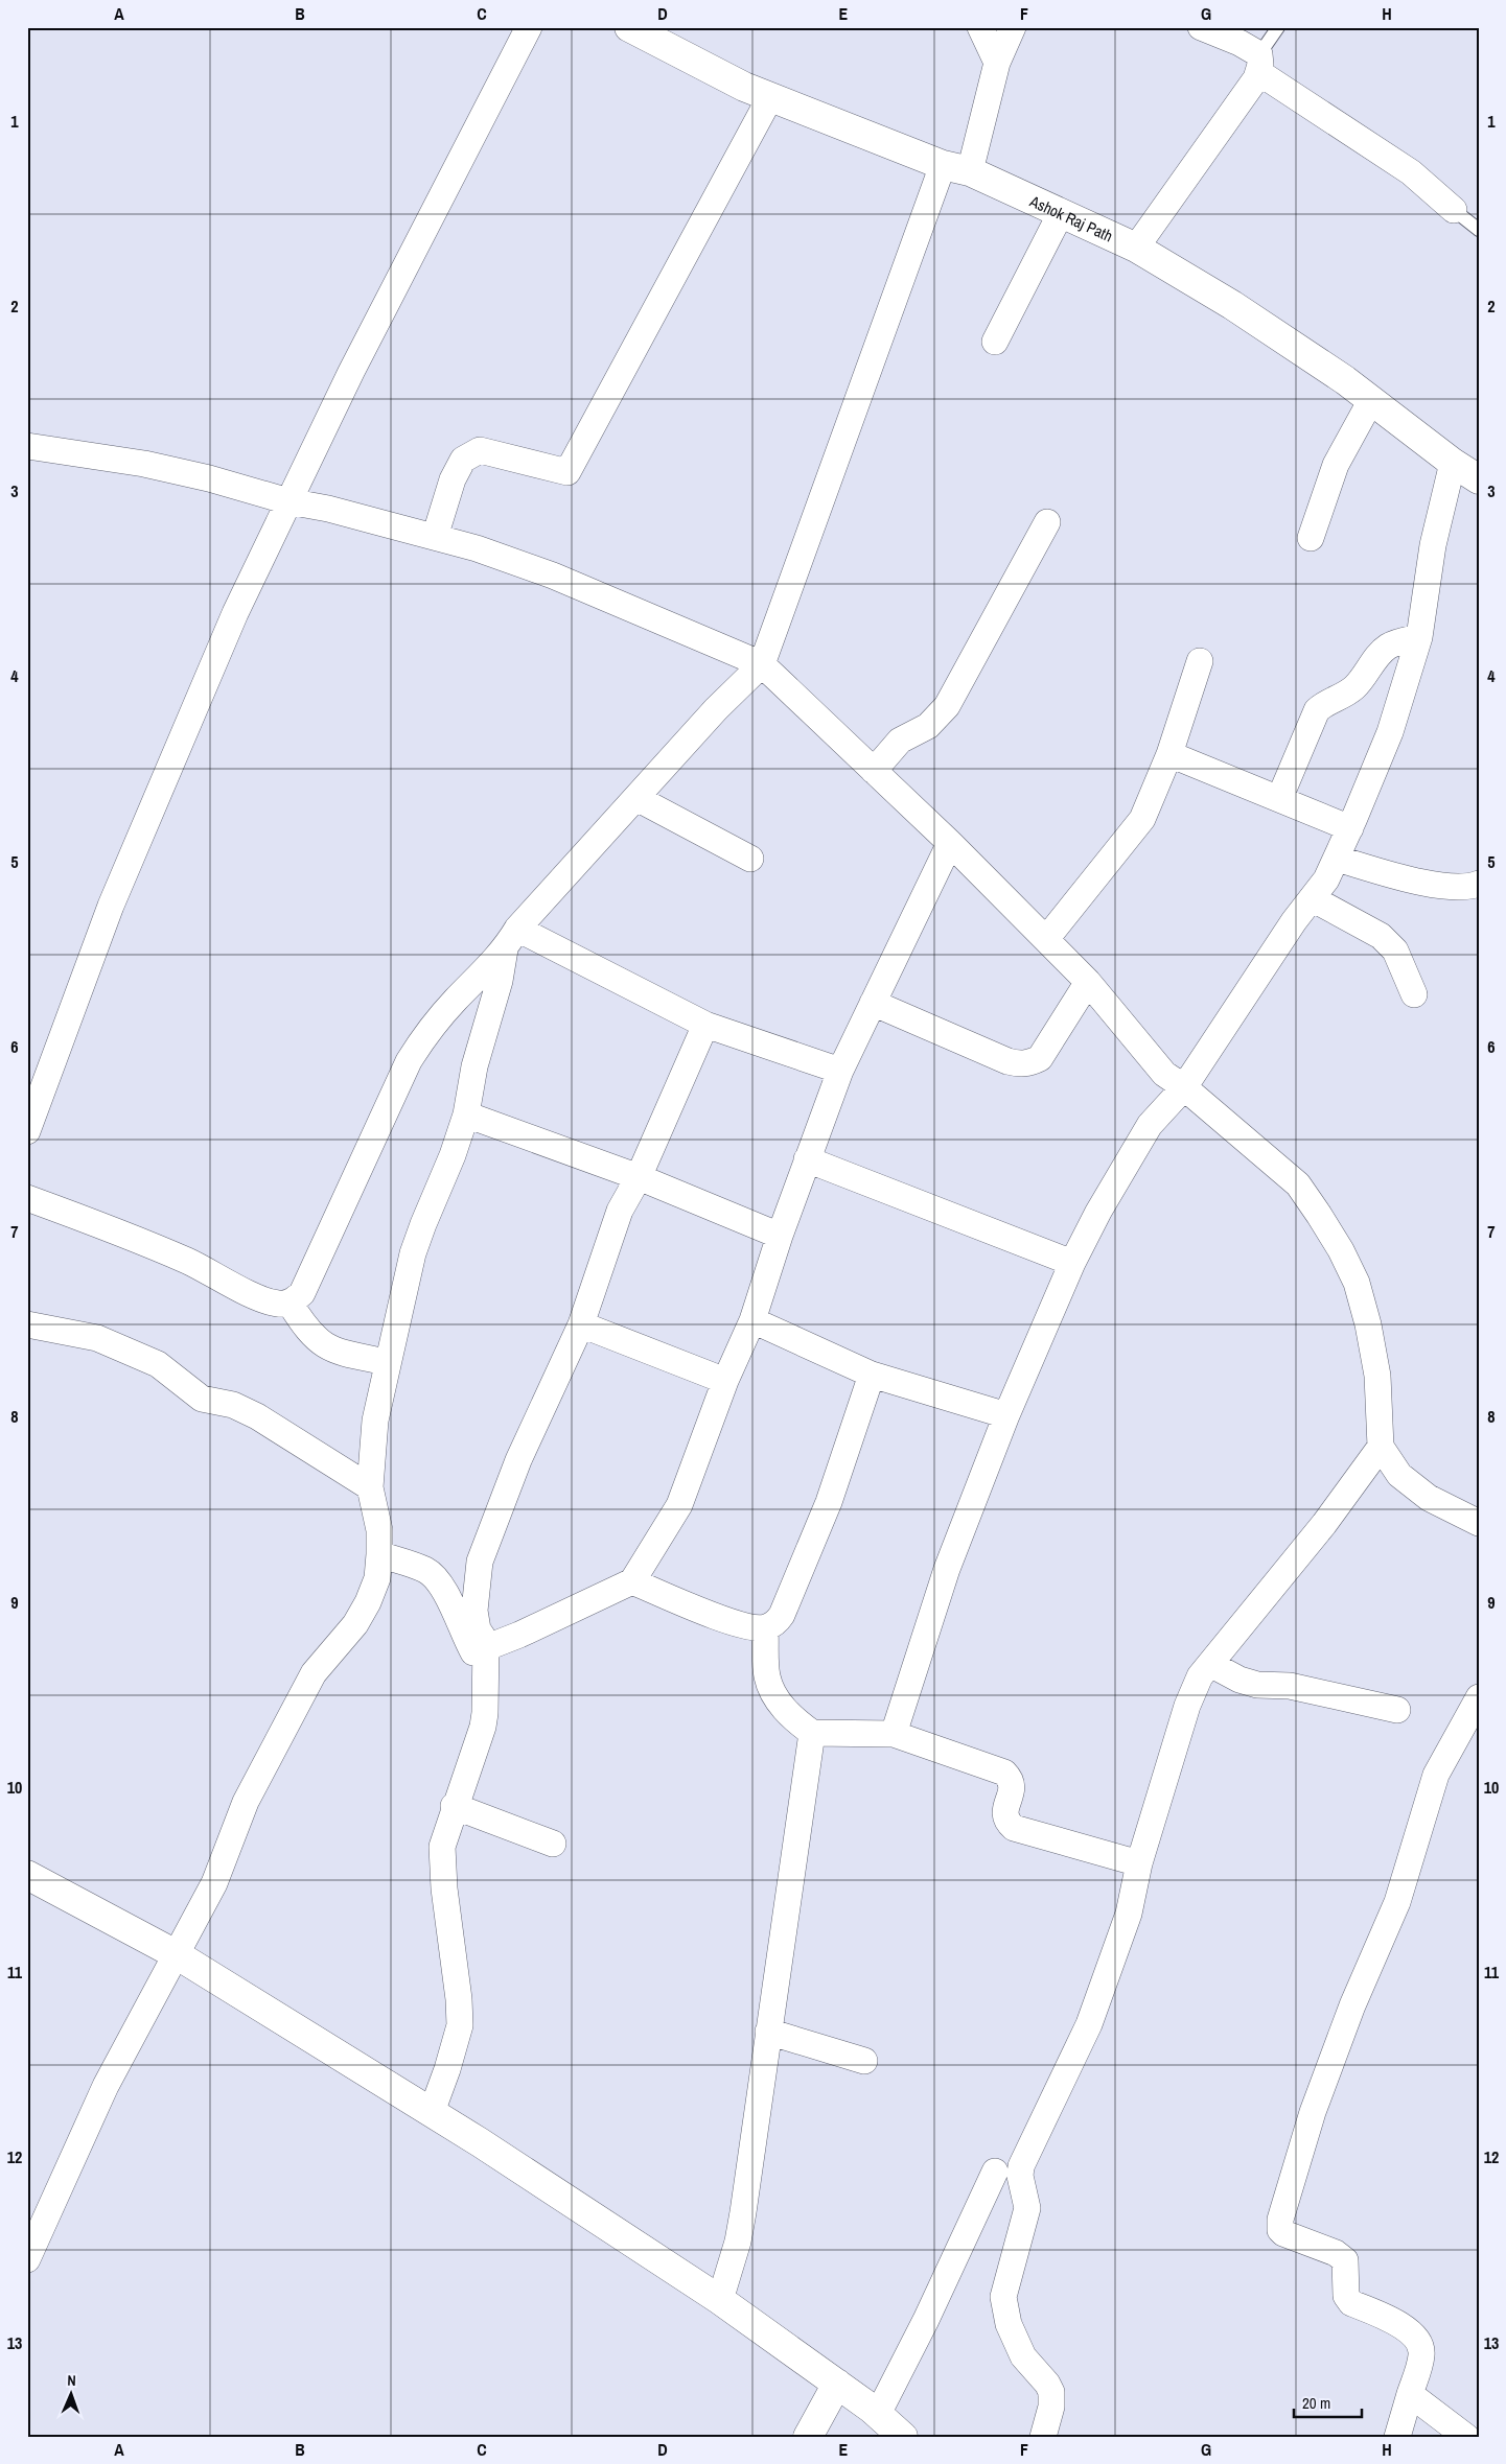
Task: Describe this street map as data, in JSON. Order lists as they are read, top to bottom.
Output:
{
  "streets": {
    "street": ["Ashok Raj Path"]
  },
  "scale_bar": "20 m",
  "north": "top",
  "grid": {
    "columns": [
      "A",
      "B",
      "C",
      "D",
      "E",
      "F",
      "G",
      "H"
    ],
    "rows": [
      "1",
      "2",
      "3",
      "4",
      "5",
      "6",
      "7",
      "8",
      "9",
      "10",
      "11",
      "12",
      "13"
    ]
  }
}
